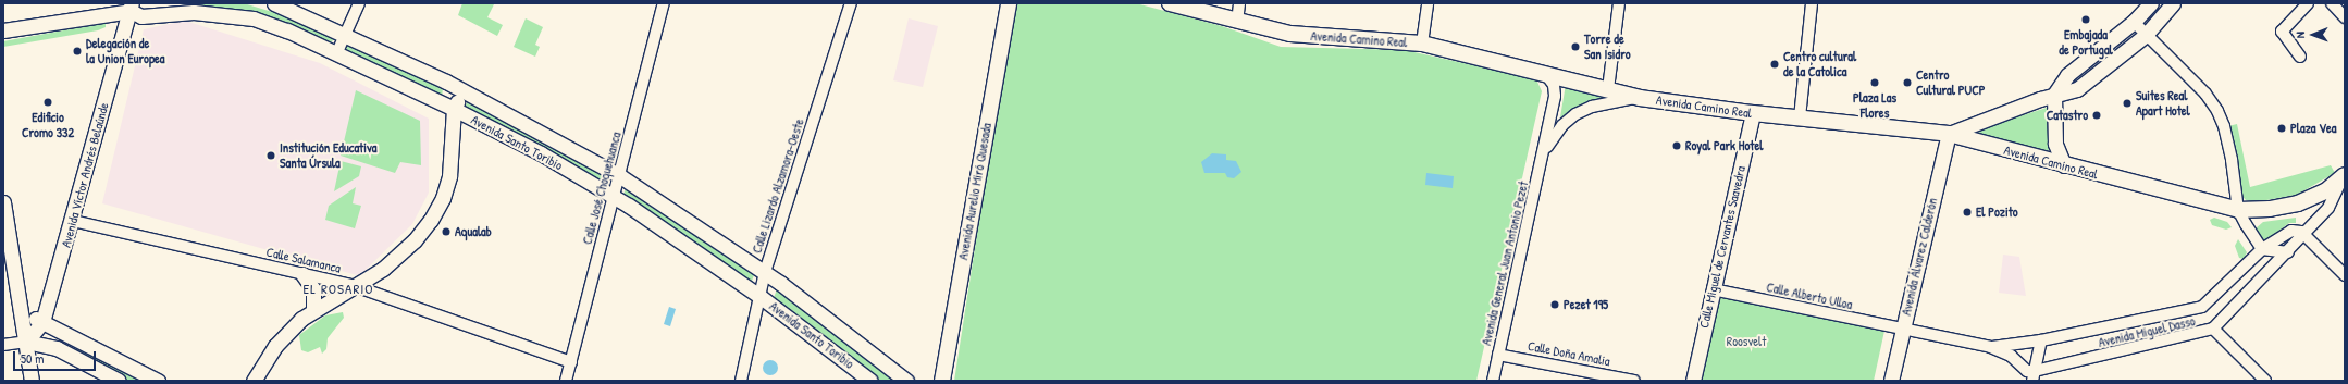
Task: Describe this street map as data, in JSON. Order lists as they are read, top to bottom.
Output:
{
  "streets": {
    "main road": ["Avenida Camino Real", "Avenida Aurelio Miró Quesada"],
    "street": [
      "Avenida Santo Toribio",
      "Avenida Víctor Andrés Belaúnde",
      "Calle Lizardo Alzamora-Oeste",
      "Calle José Choquehuanca",
      "Calle Miguel de Cervantes Saavedra",
      "Avenida Álvarez Calderón",
      "Calle Salamanca",
      "Avenida General Juan Antonio Pezet",
      "Calle Alberto Ulloa",
      "Avenida Miguel Dasso",
      "Calle Doña Amalia"
    ]
  },
  "crossings": [
    ["Avenida Camino Real", "Calle Miguel de Cervantes Saavedra"],
    ["Avenida Camino Real", "Avenida Álvarez Calderón"],
    ["Avenida Camino Real", "Avenida General Juan Antonio Pezet"],
    ["Avenida Camino Real", "Avenida Miguel Dasso"],
    ["Avenida Santo Toribio", "Avenida Víctor Andrés Belaúnde"],
    ["Avenida Santo Toribio", "Calle Lizardo Alzamora-Oeste"],
    ["Avenida Santo Toribio", "Calle José Choquehuanca"],
    ["Avenida Víctor Andrés Belaúnde", "Calle Salamanca"],
    ["Calle José Choquehuanca", "Calle Salamanca"],
    ["Calle Miguel de Cervantes Saavedra", "Calle Alberto Ulloa"],
    ["Avenida Álvarez Calderón", "Calle Alberto Ulloa"],
    ["Avenida Álvarez Calderón", "Avenida Miguel Dasso"],
    ["Avenida General Juan Antonio Pezet", "Calle Doña Amalia"],
    ["Calle Alberto Ulloa", "Avenida Miguel Dasso"]
  ],
  "districts": ["EL ROSARIO"],
  "parks": ["Roosvelt"],
  "places": [
    "Embajada de Portugal",
    "Torre de San Isidro",
    "Delegación de la Union Europea",
    "Centro cultural de la Catolica",
    "Plaza Las Flores",
    "Centro Cultural PUCP",
    "Edificio Cromo 332",
    "Suites Real Apart Hotel",
    "Catastro",
    "Plaza Vea",
    "Royal Park Hotel",
    "Institución Educativa Santa Úrsula",
    "El Pozito",
    "Aqualab",
    "Pezet 195"
  ],
  "scale_bar": "50 m",
  "north": "left"
}
